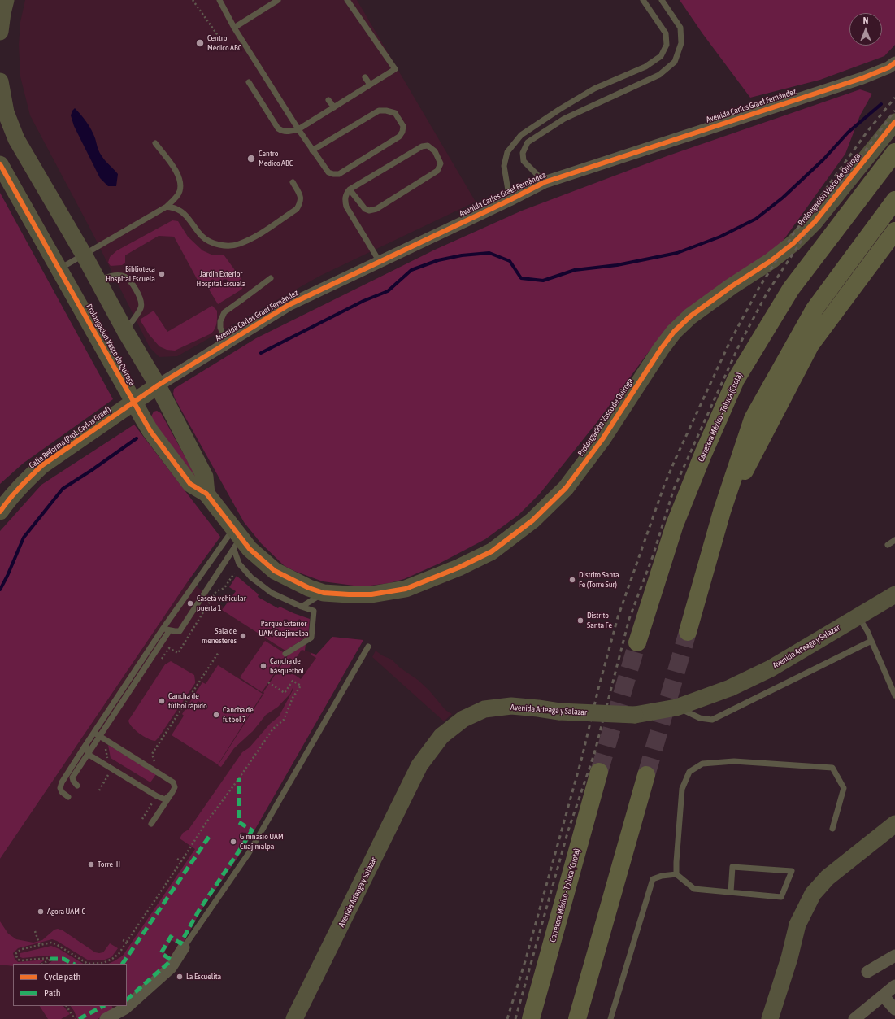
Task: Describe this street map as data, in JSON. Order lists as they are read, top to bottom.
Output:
{
  "streets": {
    "highway": ["Carretera México - Toluca (Cuota)"],
    "street": [
      "Avenida Carlos Graef Fernández",
      "Prolongación Vasco de Quiroga",
      "Calle Reforma (Prol. Carlos Graef)",
      "Avenida Arteaga y Salazar"
    ]
  },
  "crossings": [
    ["Avenida Carlos Graef Fernández", "Calle Reforma (Prol. Carlos Graef)"],
    ["Prolongación Vasco de Quiroga", "Calle Reforma (Prol. Carlos Graef)"]
  ],
  "parks": ["Jardín Exterior Hospital Escuela", "Parque Exterior UAM Cuajimalpa"],
  "places": [
    "Centro Médico ABC",
    "Centro Medico ABC",
    "Biblioteca Hospital Escuela",
    "Distrito Santa Fe (Torre Sur)",
    "Caseta vehicular puerta 1",
    "Distrito Santa Fe",
    "Sala de menesteres",
    "Cancha de básquetbol",
    "Cancha de fútbol rápido",
    "Cancha de futbol 7",
    "Gimnasio UAM Cuajimalpa",
    "Torre III",
    "Ágora UAM-C",
    "La Escuelita"
  ],
  "legend": ["Cycle path", "Path"],
  "north": "top"
}
